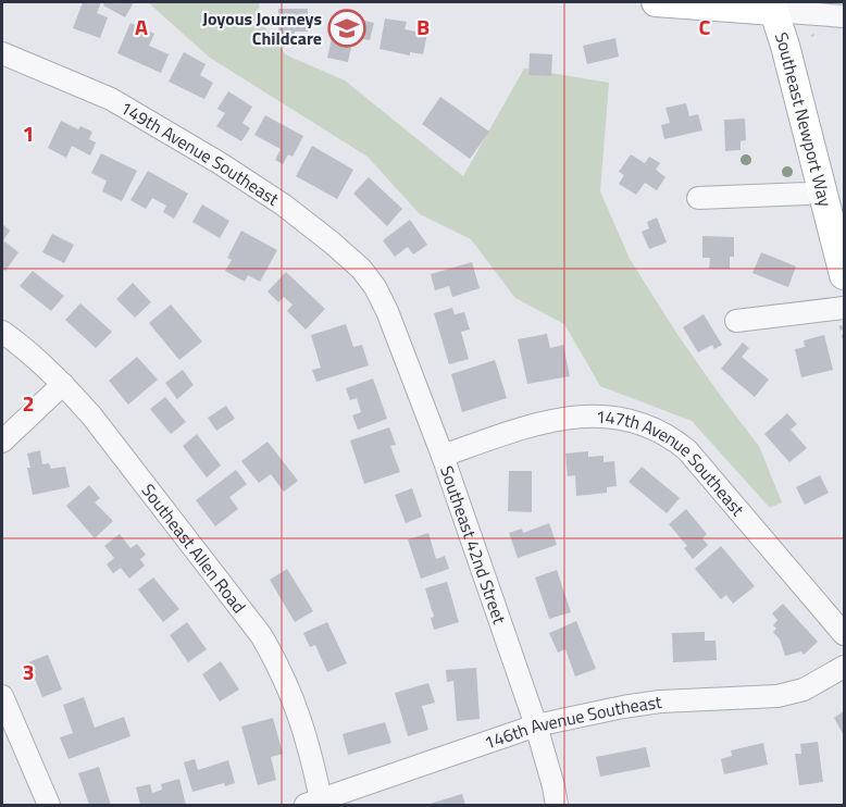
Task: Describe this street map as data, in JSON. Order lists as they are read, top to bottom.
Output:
{
  "streets": {
    "main road": ["Southeast Newport Way"],
    "street": [
      "149th Avenue Southeast",
      "147th Avenue Southeast",
      "Southeast 42nd Street",
      "Southeast Allen Road",
      "146th Avenue Southeast"
    ]
  },
  "crossings": [
    ["149th Avenue Southeast", "Southeast 42nd Street"],
    ["147th Avenue Southeast", "Southeast 42nd Street"],
    ["Southeast 42nd Street", "146th Avenue Southeast"],
    ["Southeast Allen Road", "146th Avenue Southeast"]
  ],
  "places": {
    "school or university": ["Joyous Journeys Childcare"]
  },
  "grid": {
    "columns": ["A", "B", "C"],
    "rows": ["1", "2", "3"]
  }
}
